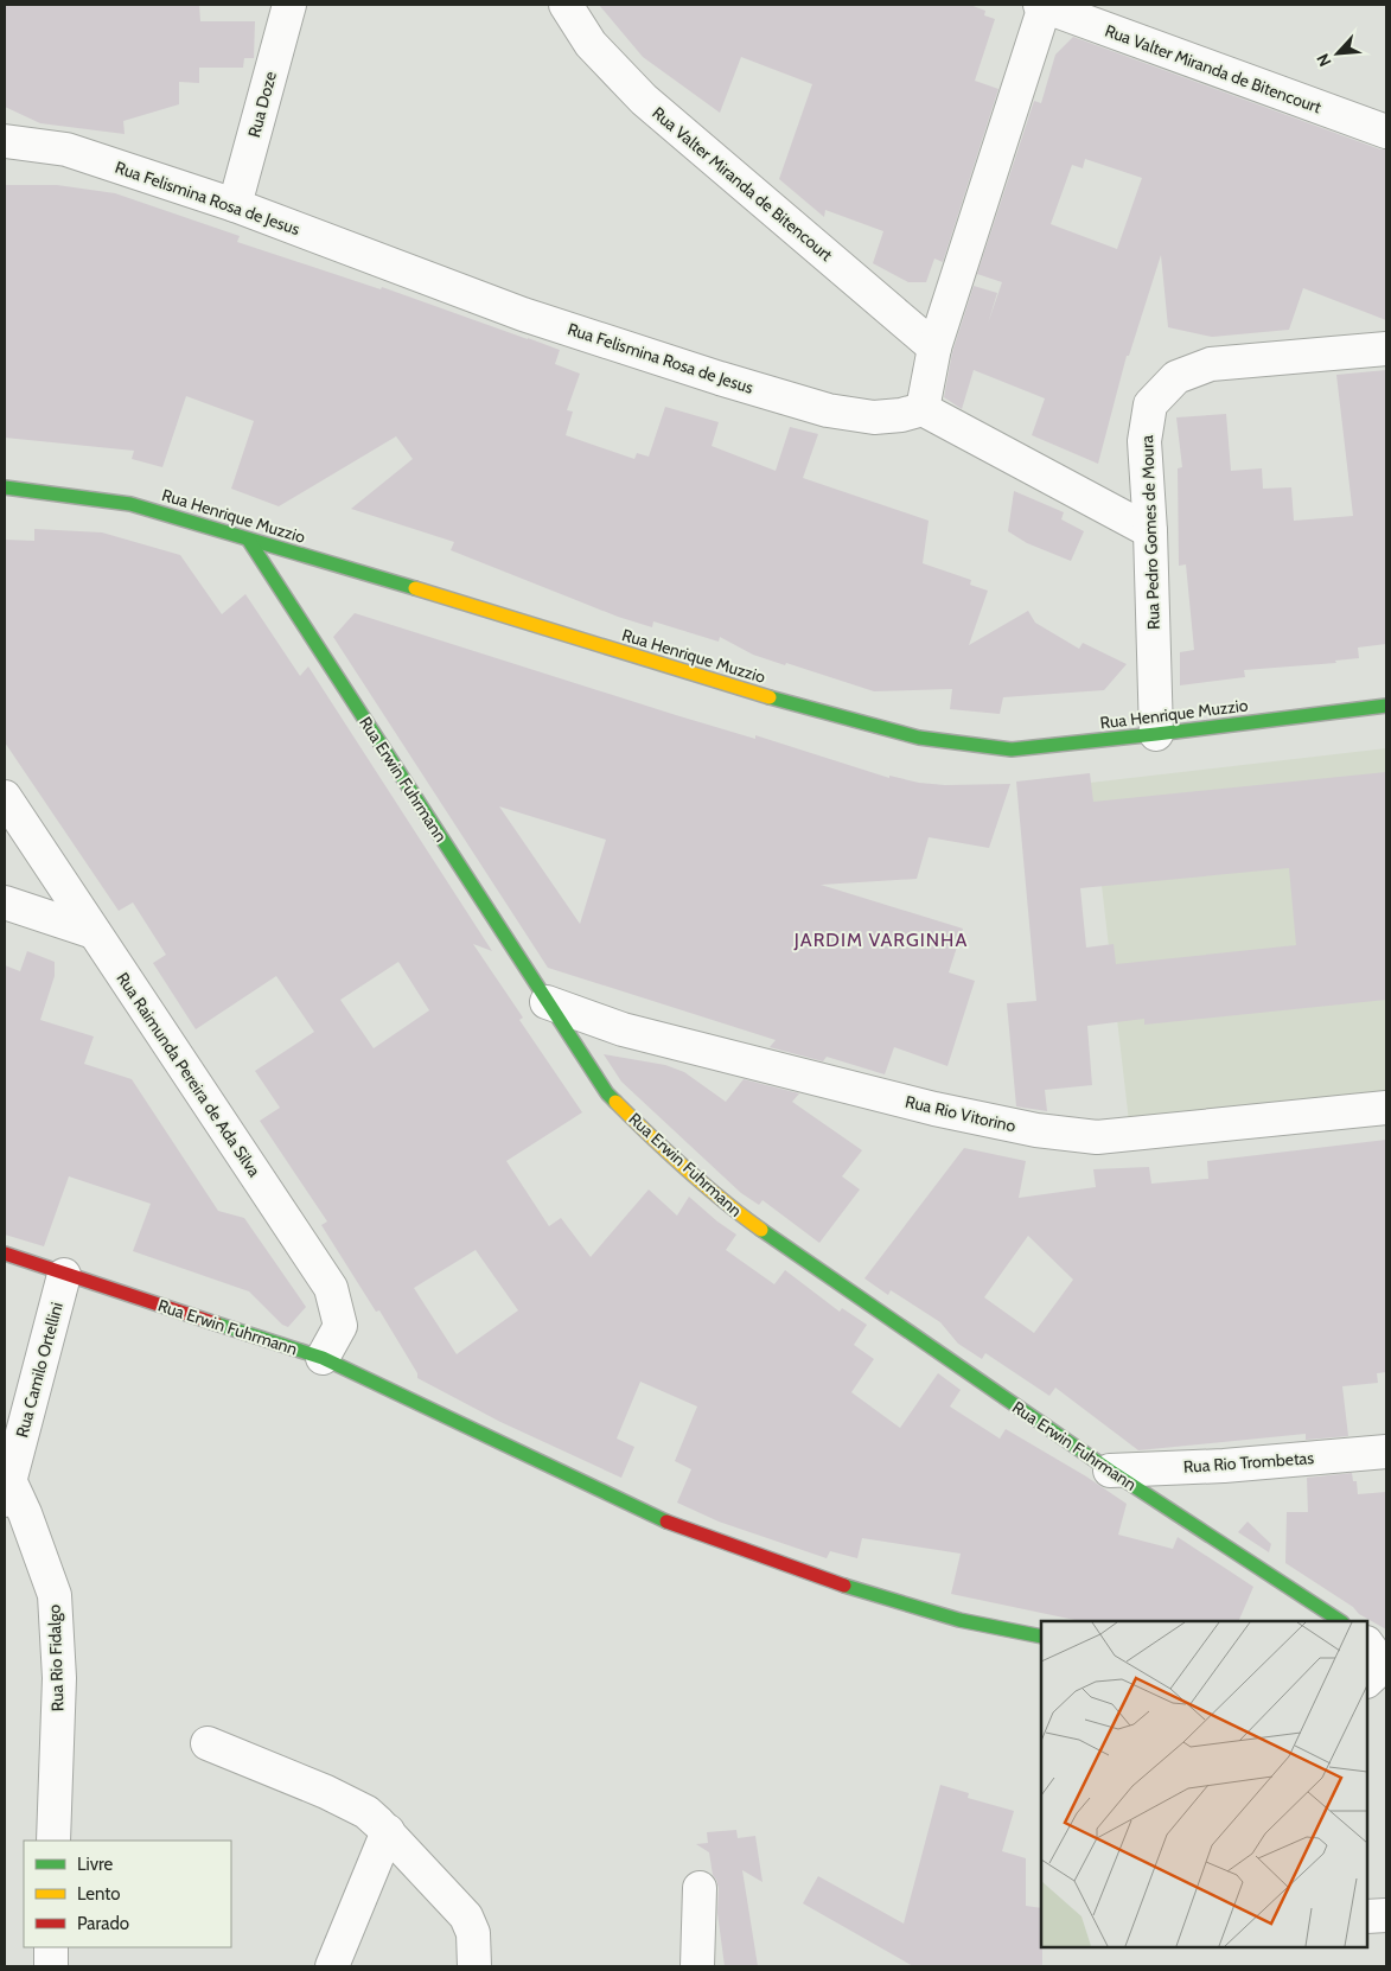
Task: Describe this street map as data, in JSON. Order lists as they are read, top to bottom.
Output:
{
  "streets": {
    "street": [
      "Rua Valter Miranda de Bitencourt",
      "Rua Doze",
      "Rua Felismina Rosa de Jesus",
      "Rua Henrique Muzzio",
      "Rua Pedro Gomes de Moura",
      "Rua Erwin Fuhrmann",
      "Rua Raimunda Pereira de Ada Silva",
      "Rua Rio Vitorino",
      "Rua Camilo Ortellini",
      "Rua Rio Trombetas",
      "Rua Rio Fidalgo"
    ]
  },
  "crossings": [
    ["Rua Doze", "Rua Felismina Rosa de Jesus"],
    ["Rua Henrique Muzzio", "Rua Pedro Gomes de Moura"],
    ["Rua Henrique Muzzio", "Rua Erwin Fuhrmann"],
    ["Rua Erwin Fuhrmann", "Rua Raimunda Pereira de Ada Silva"],
    ["Rua Erwin Fuhrmann", "Rua Rio Vitorino"],
    ["Rua Erwin Fuhrmann", "Rua Camilo Ortellini"],
    ["Rua Erwin Fuhrmann", "Rua Rio Trombetas"],
    ["Rua Camilo Ortellini", "Rua Rio Fidalgo"]
  ],
  "districts": ["JARDIM VARGINHA"],
  "legend": ["Livre", "Lento", "Parado"],
  "north": "bottom left"
}
